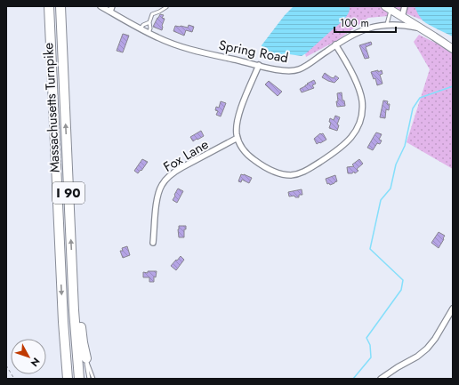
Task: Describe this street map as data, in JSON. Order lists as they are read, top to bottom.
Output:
{
  "streets": {
    "highway": ["Massachusetts Turnpike", "I 90"],
    "street": ["Spring Road", "Fox Lane"]
  },
  "scale_bar": "100 m",
  "north": "bottom right"
}
